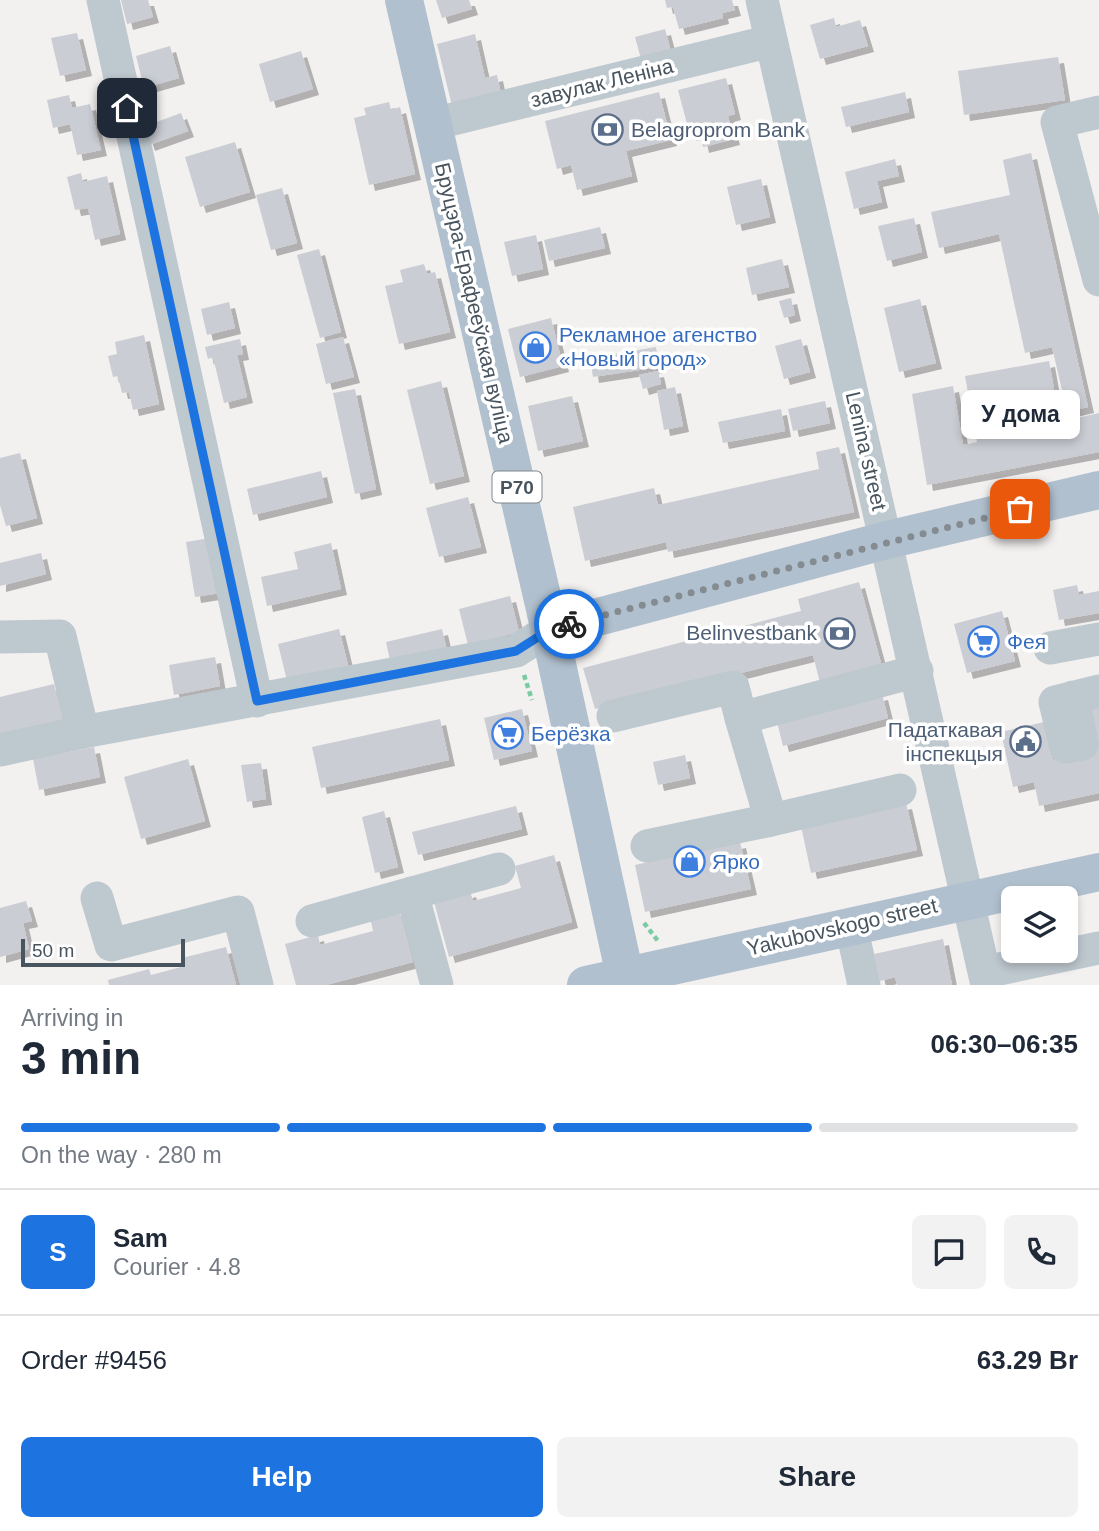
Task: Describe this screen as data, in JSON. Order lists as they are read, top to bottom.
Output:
{
  "streets": {
    "main road": ["Бруцэра-Ерафееўская вуліца", "Р70", "Yakubovskogo street"],
    "street": ["завулак Леніна", "Lenina street"]
  },
  "crossings": [
    ["завулак Леніна", "Бруцэра-Ерафееўская вуліца"],
    ["завулак Леніна", "Lenina street"],
    ["Бруцэра-Ерафееўская вуліца", "Yakubovskogo street"],
    ["Lenina street", "Yakubovskogo street"]
  ],
  "places": {
    "bank": ["Belagroprom Bank", "Belinvestbank"],
    "shop": ["Рекламное агенство «Новый город»", "Ярко"],
    "other": ["У дома"],
    "supermarket": ["Фея", "Берёзка"],
    "public building": ["Падаткавая інспекцыя"]
  },
  "scale_bar": "50 m",
  "page": {
    "bubble": "У дома",
    "scale": "50 m",
    "heading": ["3 min", "Arriving in", "06:30–06:35"],
    "panel": [
      "Sam",
      "Courier · 4.8",
      "Order #9456",
      "63.29 Br"
    ],
    "bar": "On the way · 280 m",
    "round": "S",
    "buttons": ["Help", "Share"]
  }
}
